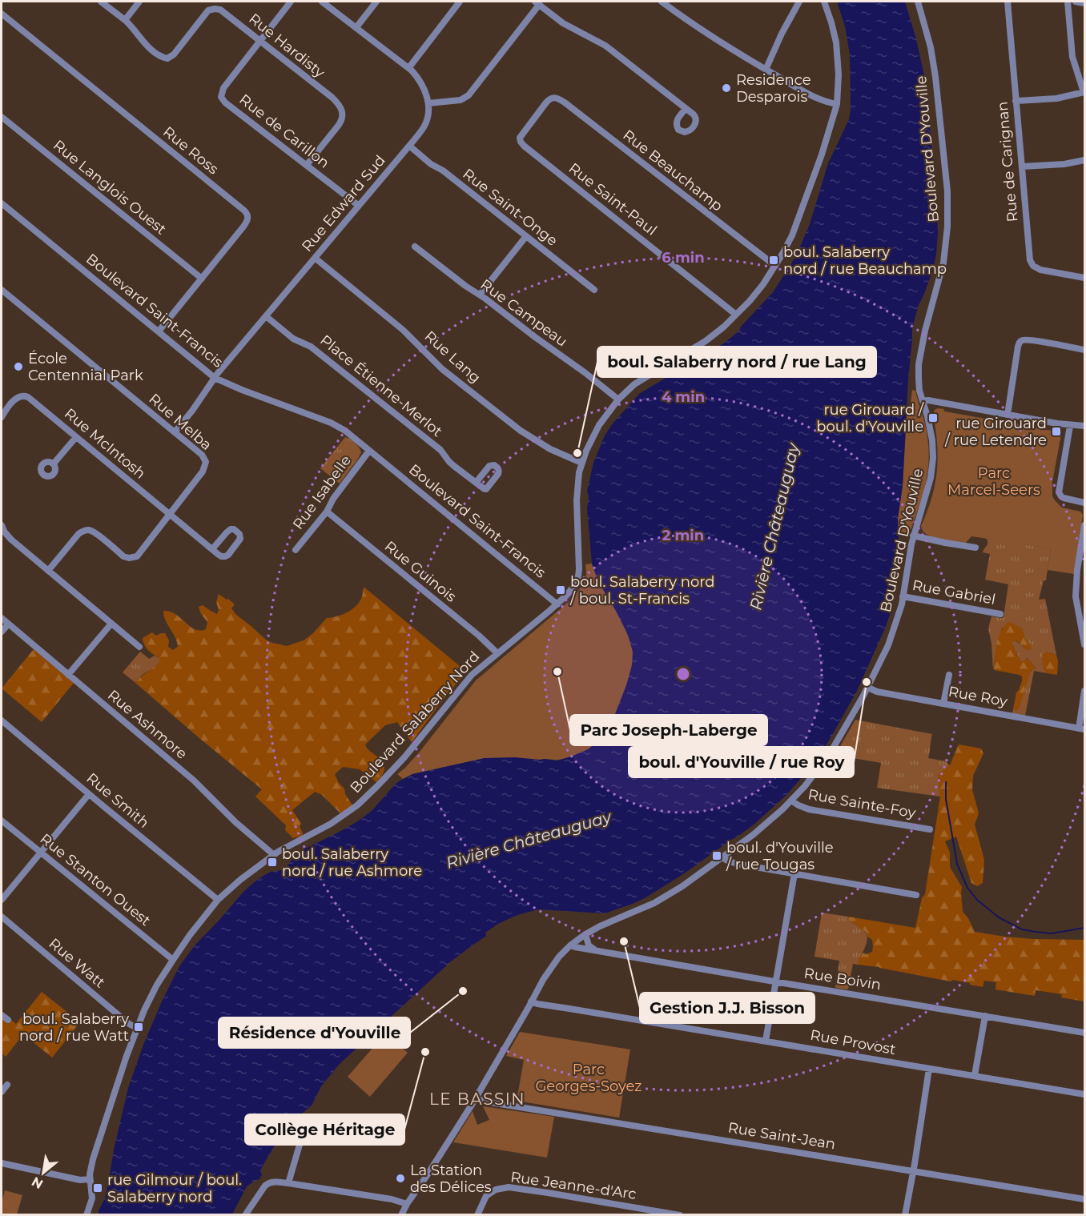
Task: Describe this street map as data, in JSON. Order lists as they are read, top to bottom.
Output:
{
  "streets": {
    "street": [
      "Rue Hardisty",
      "Rue de Carillon",
      "Boulevard D'Youville",
      "Rue Ross",
      "Rue de Carignan",
      "Rue Beauchamp",
      "Rue Langlois Ouest",
      "Rue Saint-Paul",
      "Rue Edward Sud",
      "Rue Saint-Onge",
      "Boulevard Saint-Francis",
      "Rue Campeau",
      "Rue Lang",
      "Place Étienne-Merlot",
      "Rue Melba",
      "Rue McIntosh",
      "Rue Isabelle",
      "Rue Guinois",
      "Rue Gabriel",
      "Rue Roy",
      "Boulevard Salaberry Nord",
      "Rue Ashmore",
      "Rue Smith",
      "Rue Sainte-Foy",
      "Rue Stanton Ouest",
      "Rue Watt",
      "Rue Boivin",
      "Rue Provost",
      "Rue Saint-Jean",
      "Rue Jeanne-d'Arc"
    ]
  },
  "crossings": [
    ["Rue Hardisty", "Rue de Carillon"],
    ["Rue de Carillon", "Rue Edward Sud"],
    ["Boulevard D'Youville", "Rue Gabriel"],
    ["Boulevard D'Youville", "Rue Roy"],
    ["Boulevard D'Youville", "Rue Sainte-Foy"],
    ["Boulevard D'Youville", "Rue Boivin"],
    ["Boulevard D'Youville", "Rue Provost"],
    ["Boulevard D'Youville", "Rue Saint-Jean"],
    ["Rue Ross", "Rue Langlois Ouest"],
    ["Rue Ross", "Boulevard Saint-Francis"],
    ["Rue Beauchamp", "Rue Saint-Paul"],
    ["Rue Beauchamp", "Boulevard Salaberry Nord"],
    ["Rue Saint-Paul", "Boulevard Salaberry Nord"],
    ["Rue Edward Sud", "Rue Saint-Onge"],
    ["Rue Edward Sud", "Boulevard Saint-Francis"],
    ["Rue Edward Sud", "Rue Lang"],
    ["Rue Edward Sud", "Place Étienne-Merlot"],
    ["Rue Edward Sud", "Rue Melba"],
    ["Boulevard Saint-Francis", "Rue Isabelle"],
    ["Boulevard Saint-Francis", "Boulevard Salaberry Nord"],
    ["Rue Campeau", "Boulevard Salaberry Nord"],
    ["Rue Lang", "Boulevard Salaberry Nord"],
    ["Rue Melba", "Rue McIntosh"],
    ["Rue Isabelle", "Rue Guinois"],
    ["Rue Guinois", "Boulevard Salaberry Nord"],
    ["Boulevard Salaberry Nord", "Rue Ashmore"],
    ["Boulevard Salaberry Nord", "Rue Smith"],
    ["Boulevard Salaberry Nord", "Rue Stanton Ouest"],
    ["Boulevard Salaberry Nord", "Rue Watt"]
  ],
  "districts": ["LE BASSIN"],
  "water": ["Rivière Châteauguay"],
  "parks": ["Parc Marcel-Seers", "Parc Georges-Soyez"],
  "places": {
    "other": [
      "Residence Desparois",
      "École Centennial Park",
      "boul. Salaberry nord / rue Lang",
      "Parc Joseph-Laberge",
      "boul. d'Youville / rue Roy",
      "Gestion J.J. Bisson",
      "Résidence d'Youville",
      "Collège Héritage",
      "La Station des Délices"
    ],
    "transit": [
      "boul. Salaberry nord / rue Beauchamp",
      "rue Girouard / boul. d'Youville",
      "rue Girouard / rue Letendre",
      "boul. Salaberry nord / boul. St-Francis",
      "boul. d'Youville / rue Tougas",
      "boul. Salaberry nord / rue Ashmore",
      "boul. Salaberry nord / rue Watt",
      "rue Gilmour / boul. Salaberry nord"
    ]
  },
  "north": "bottom left",
  "rings": ["6 min", "4 min", "2 min"]
}
